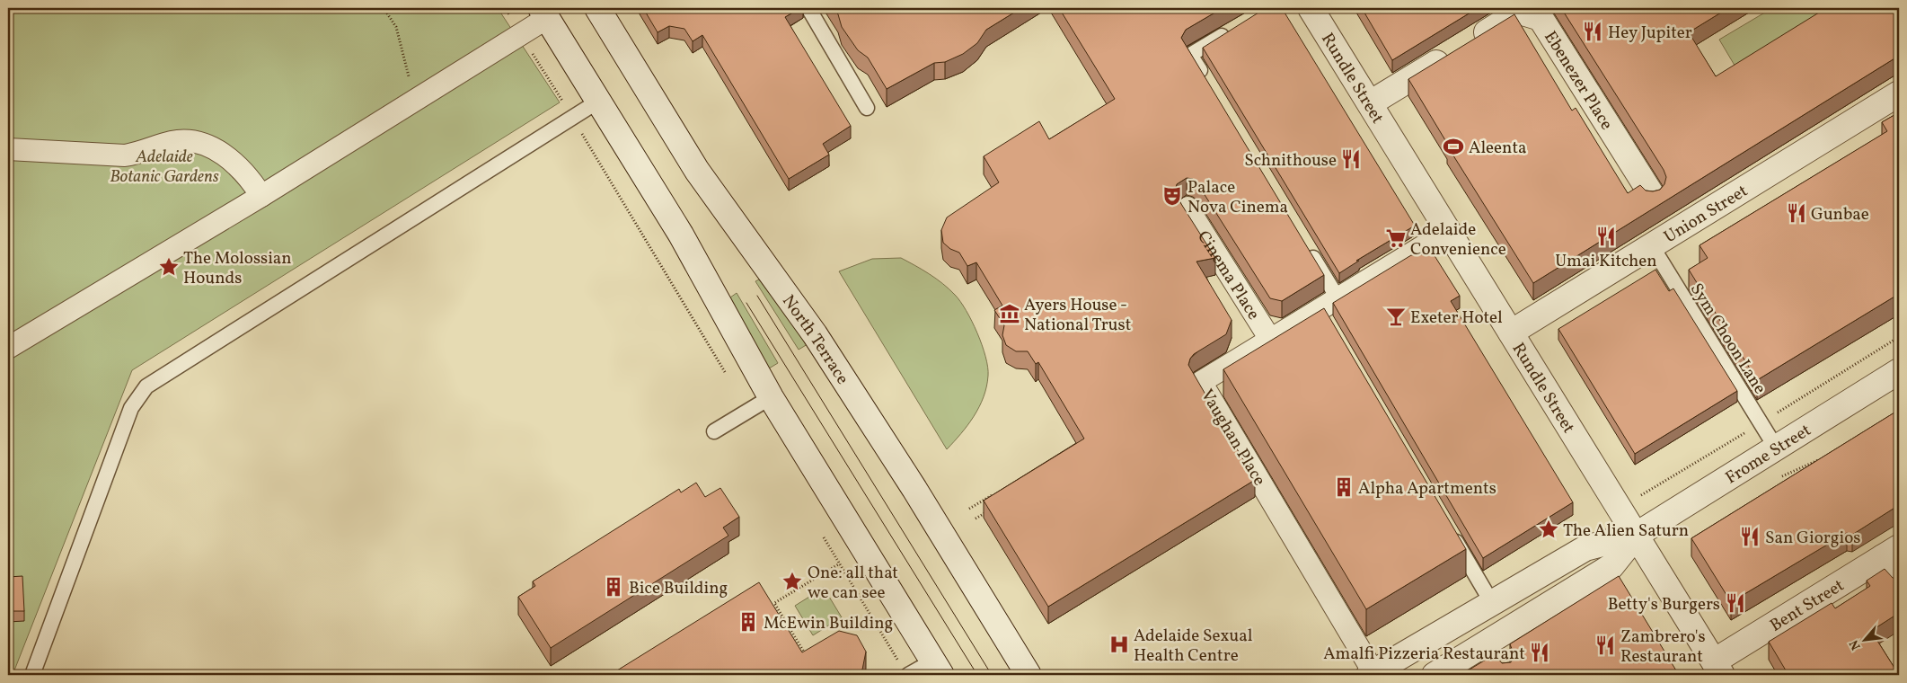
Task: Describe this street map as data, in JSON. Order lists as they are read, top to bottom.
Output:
{
  "streets": {
    "street": [
      "Rundle Street",
      "Ebenezer Place",
      "Union Street",
      "Cinema Place",
      "North Terrace",
      "Vaughan Place",
      "Frome Street",
      "Bent Street"
    ],
    "lane": ["Sym Choon Lane"]
  },
  "crossings": [
    ["Rundle Street", "Ebenezer Place"],
    ["Rundle Street", "Union Street"],
    ["Rundle Street", "Vaughan Place"],
    ["Rundle Street", "Frome Street"],
    ["Rundle Street", "Bent Street"],
    ["Union Street", "Sym Choon Lane"],
    ["Cinema Place", "Vaughan Place"],
    ["Sym Choon Lane", "Frome Street"],
    ["Vaughan Place", "Frome Street"]
  ],
  "parks": ["Adelaide Botanic Gardens"],
  "places": {
    "restaurant": [
      "Hey Jupiter",
      "Schnithouse",
      "Gunbae",
      "Umai Kitchen",
      "San Giorgios",
      "Betty's Burgers",
      "Zambrero's Restaurant",
      "Amalfi Pizzeria Restaurant"
    ],
    "sports": ["Aleenta"],
    "theatre": ["Palace Nova Cinema"],
    "supermarket": ["Adelaide Convenience"],
    "place": ["The Molossian Hounds", "The Alien Saturn", "One: all that we can see"],
    "museum": ["Ayers House - National Trust"],
    "bar": ["Exeter Hotel"],
    "building": ["Alpha Apartments", "Bice Building", "McEwin Building"],
    "hospital": ["Adelaide Sexual Health Centre"]
  },
  "north": "bottom left"
}
